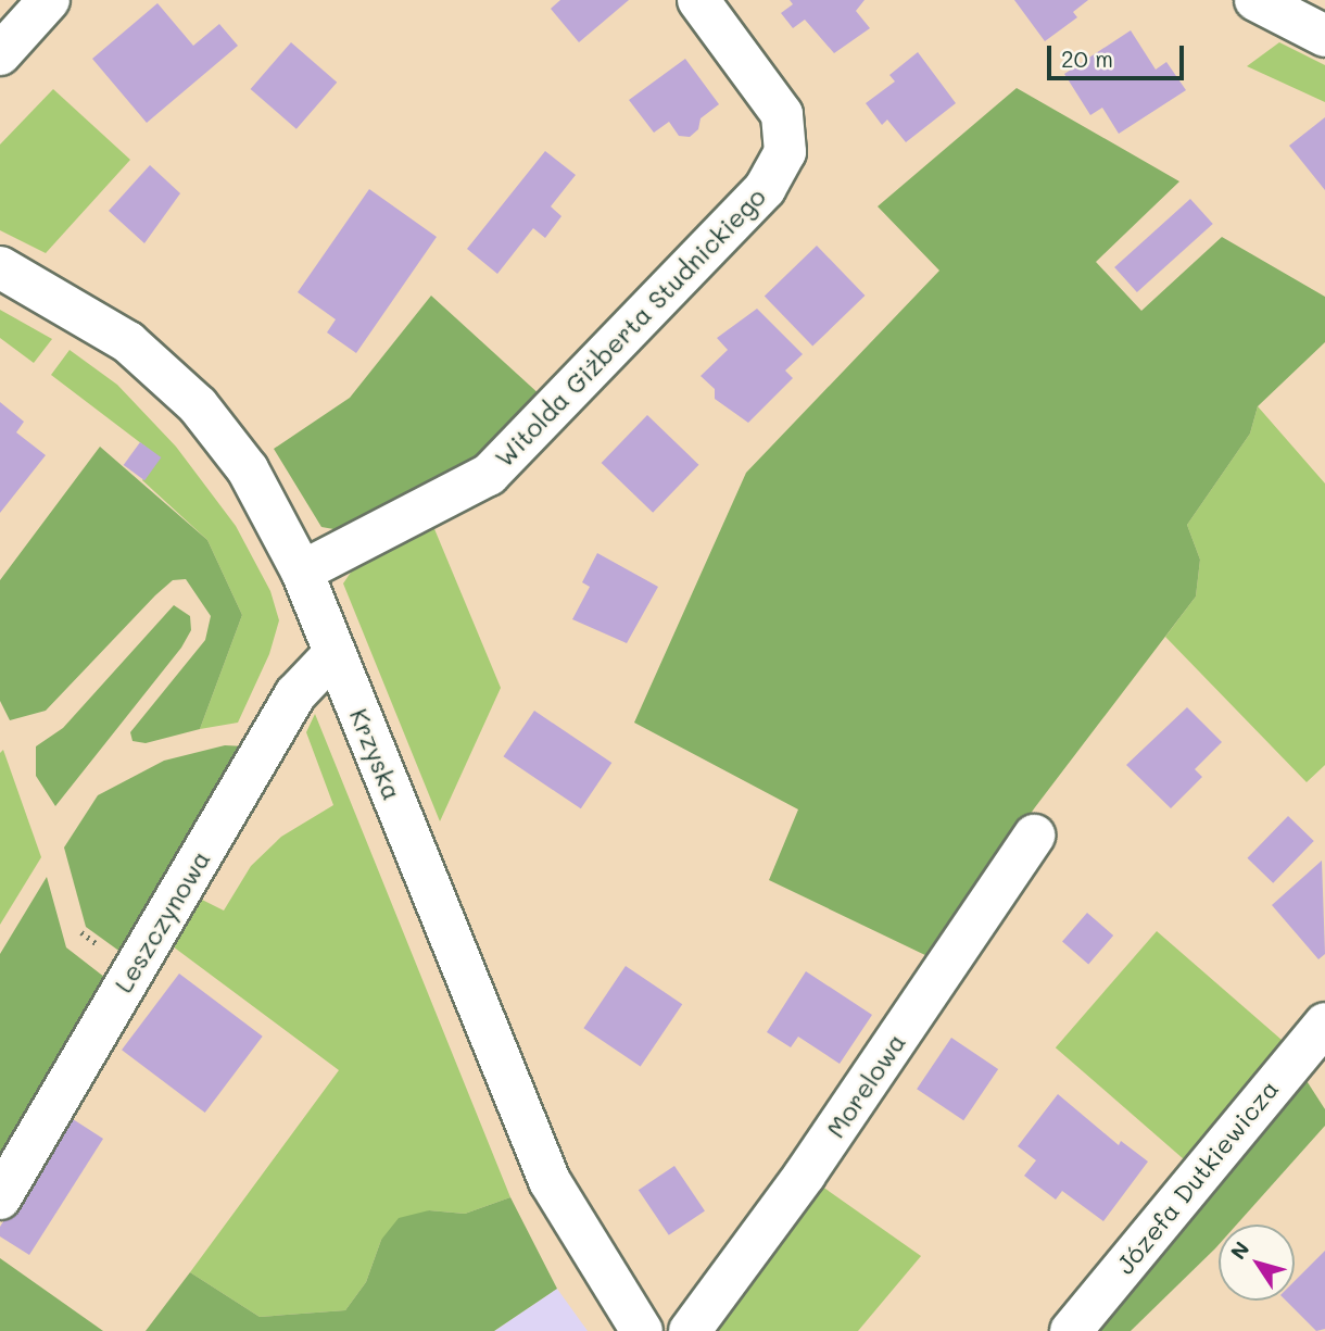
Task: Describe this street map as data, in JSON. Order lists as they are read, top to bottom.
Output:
{
  "streets": {
    "street": [
      "Witolda Giżberta Studnickiego",
      "Krzyska",
      "Leszczynowa",
      "Morelowa",
      "Józefa Dutkiewicza"
    ]
  },
  "crossings": [
    ["Witolda Giżberta Studnickiego", "Krzyska"],
    ["Krzyska", "Leszczynowa"]
  ],
  "scale_bar": "20 m",
  "north": "top left"
}
